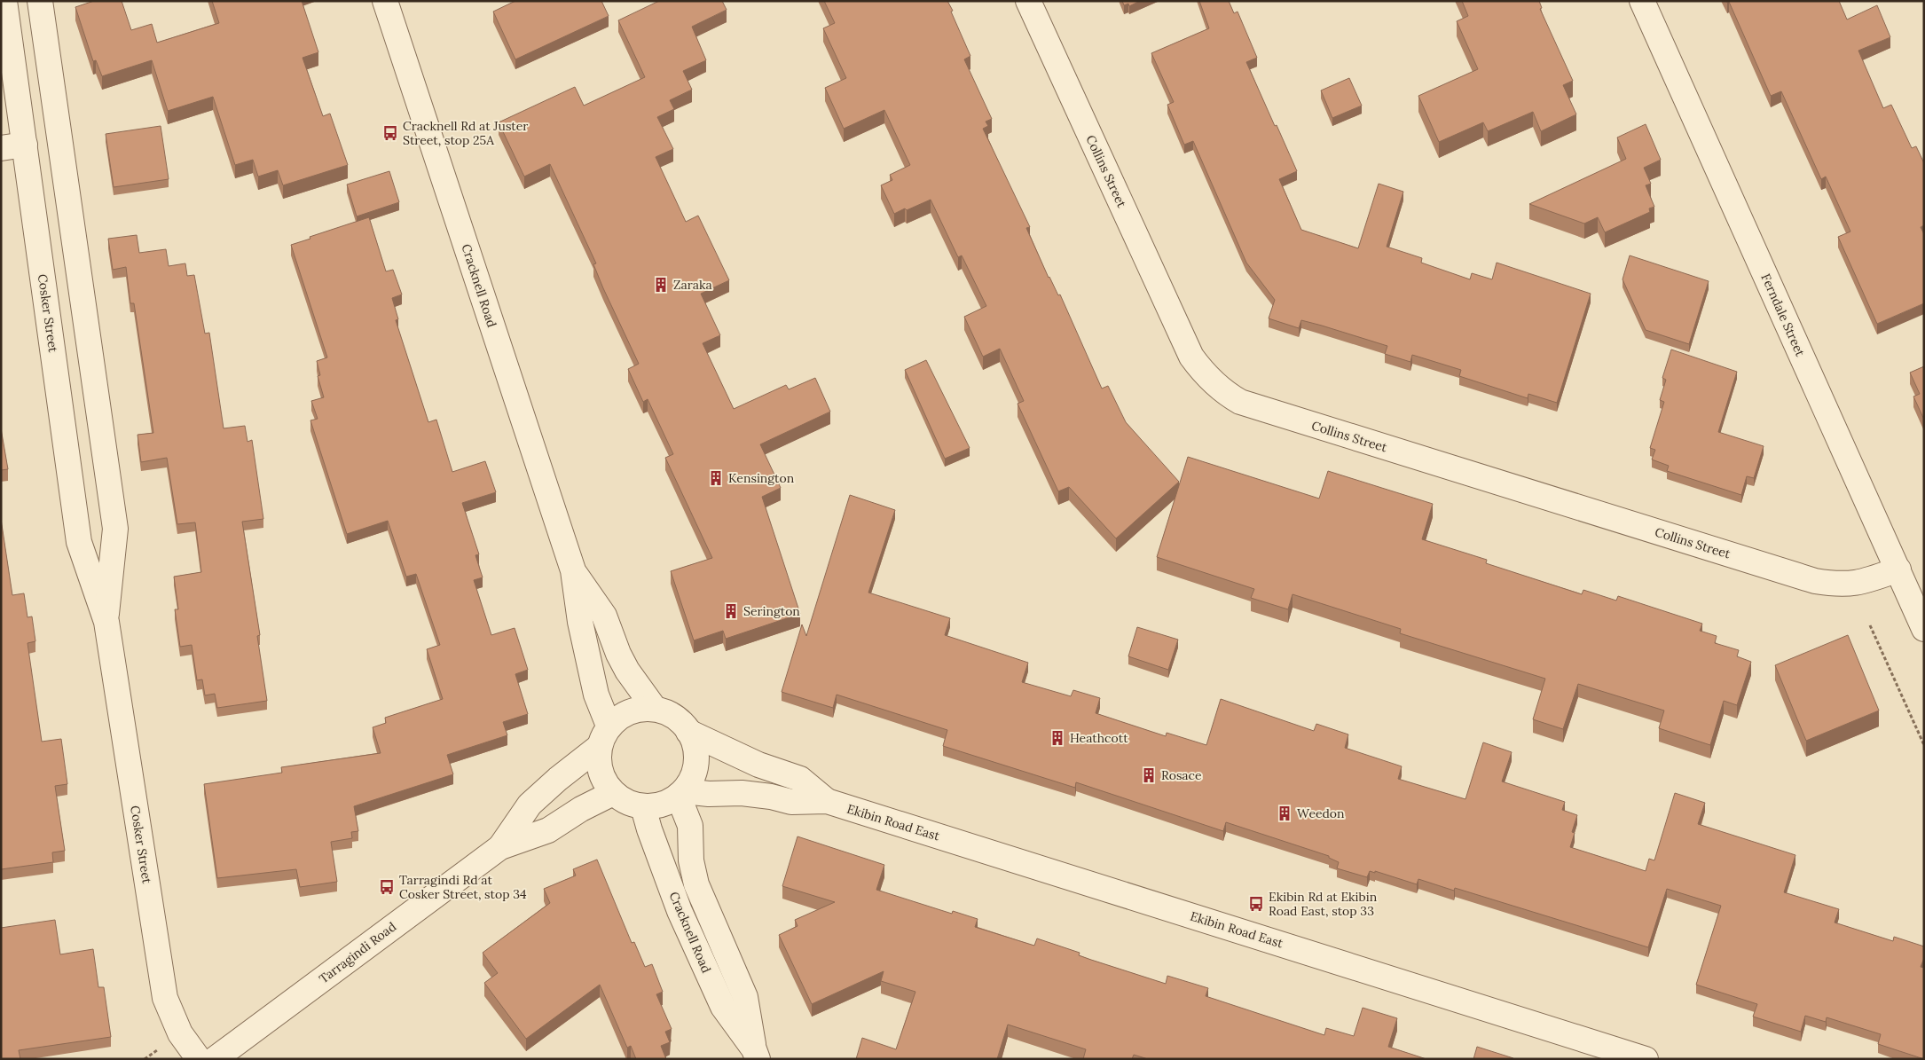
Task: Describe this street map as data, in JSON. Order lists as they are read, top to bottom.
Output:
{
  "streets": {
    "street": [
      "Collins Street",
      "Cracknell Road",
      "Cosker Street",
      "Ferndale Street",
      "Ekibin Road East",
      "Tarragindi Road"
    ]
  },
  "crossings": [
    ["Collins Street", "Ferndale Street"],
    ["Cracknell Road", "Ekibin Road East"],
    ["Cracknell Road", "Tarragindi Road"],
    ["Ekibin Road East", "Tarragindi Road"]
  ],
  "places": {
    "bus stop": ["Cracknell Rd at Juster Street, stop 25A", "Tarragindi Rd at Cosker Street, stop 34", "Ekibin Rd at Ekibin Road East, stop 33"],
    "building": [
      "Zaraka",
      "Kensington",
      "Serington",
      "Heathcott",
      "Rosace",
      "Weedon"
    ]
  }
}
